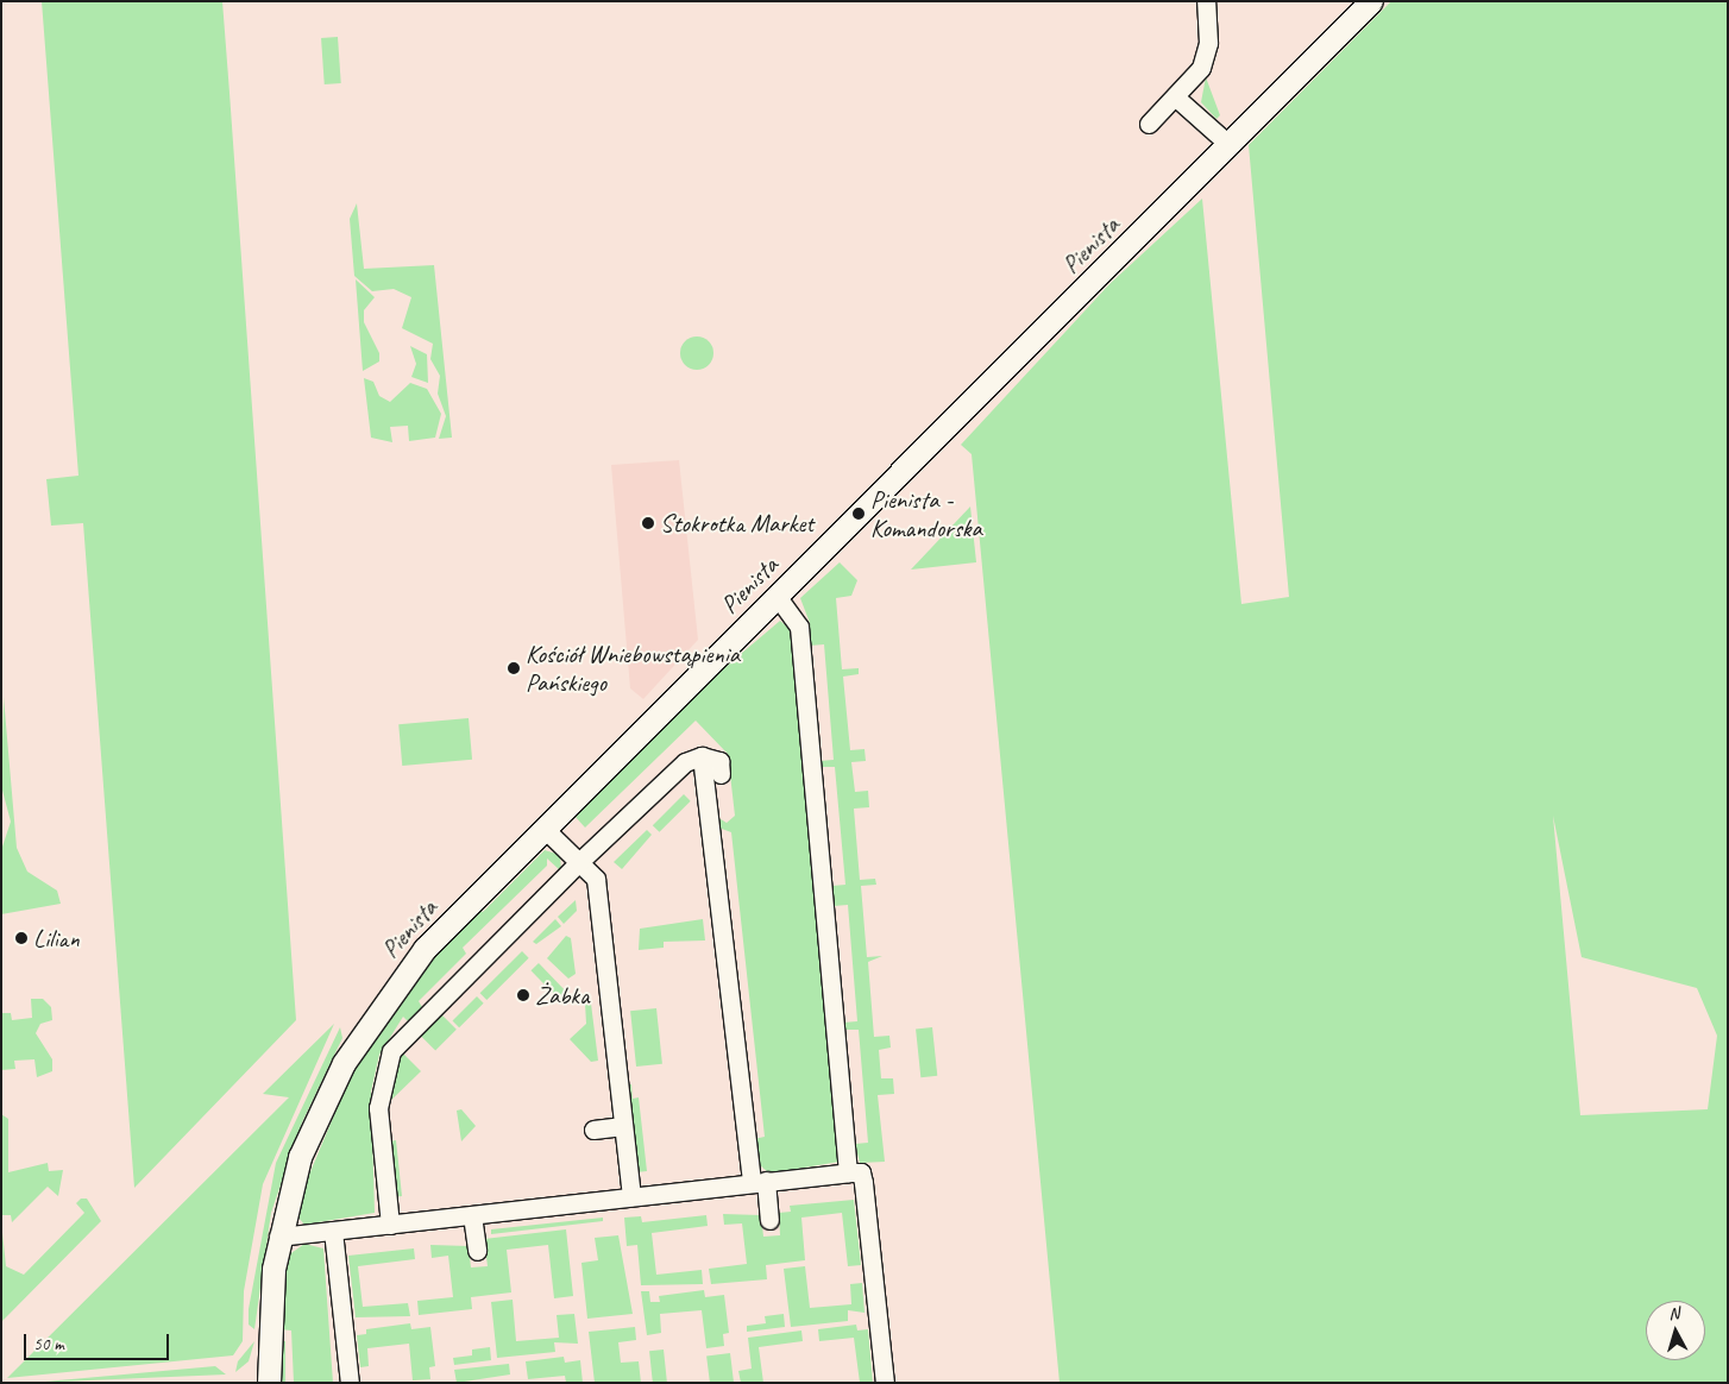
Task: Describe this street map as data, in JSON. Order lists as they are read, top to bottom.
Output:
{
  "streets": {
    "street": ["Pienista"]
  },
  "places": [
    "Pienista - Komandorska",
    "Stokrotka Market",
    "Kościół Wniebowstąpienia Pańskiego",
    "Lilian",
    "Żabka"
  ],
  "scale_bar": "50 m",
  "north": "top"
}
